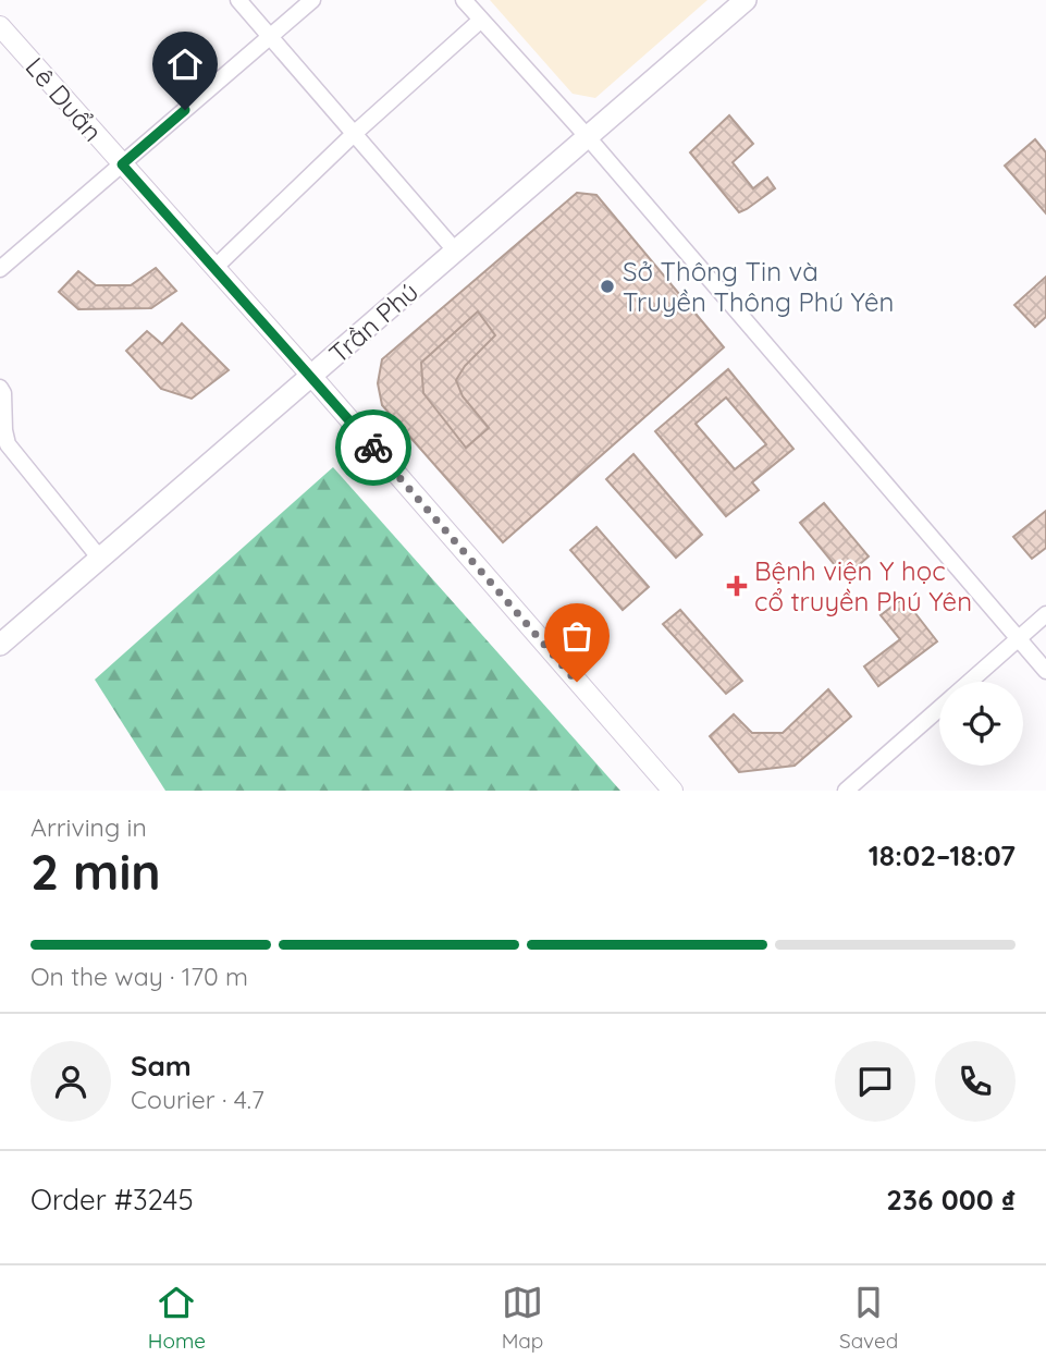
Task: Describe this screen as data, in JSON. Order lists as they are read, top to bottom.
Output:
{
  "streets": {
    "main road": ["Trần Phú"],
    "street": ["Lê Duẩn"]
  },
  "crossings": [
    ["Lê Duẩn", "Trần Phú"]
  ],
  "places": {
    "other": ["Sở Thông Tin và Truyền Thông Phú Yên"],
    "health": ["Bệnh viện Y học cổ truyền Phú Yên"]
  },
  "page": {
    "heading": ["2 min", "Arriving in", "18:02–18:07"],
    "panel": [
      "Sam",
      "Courier · 4.7",
      "Order #3245",
      "236 000 ₫"
    ],
    "bar": "On the way · 170 m",
    "tabs": ["Home", "Map", "Saved"]
  }
}
